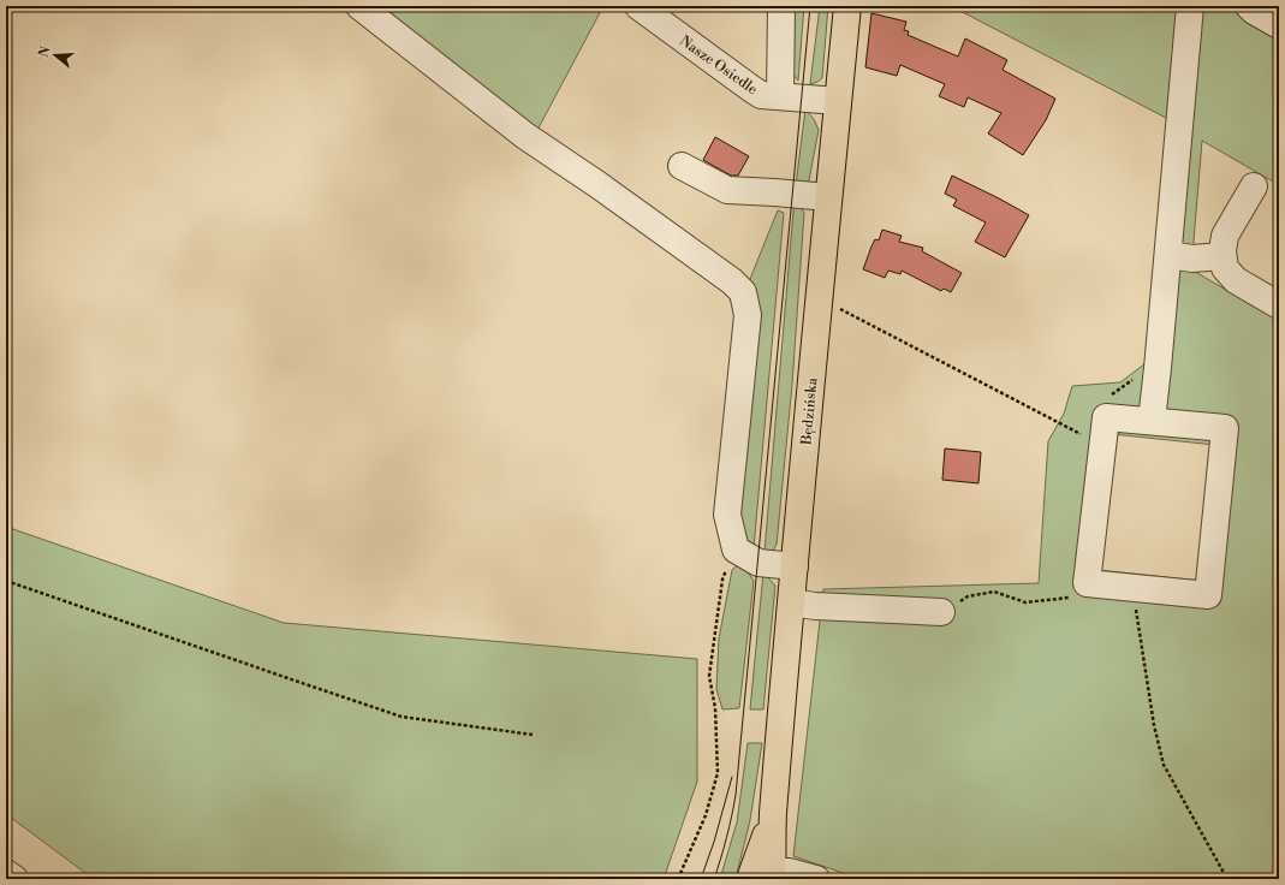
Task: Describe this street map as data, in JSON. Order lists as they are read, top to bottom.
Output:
{
  "streets": {
    "main road": ["Będzińska"],
    "street": ["Nasze Osiedle"]
  },
  "crossings": [
    ["Nasze Osiedle", "Będzińska"]
  ],
  "north": "left"
}
